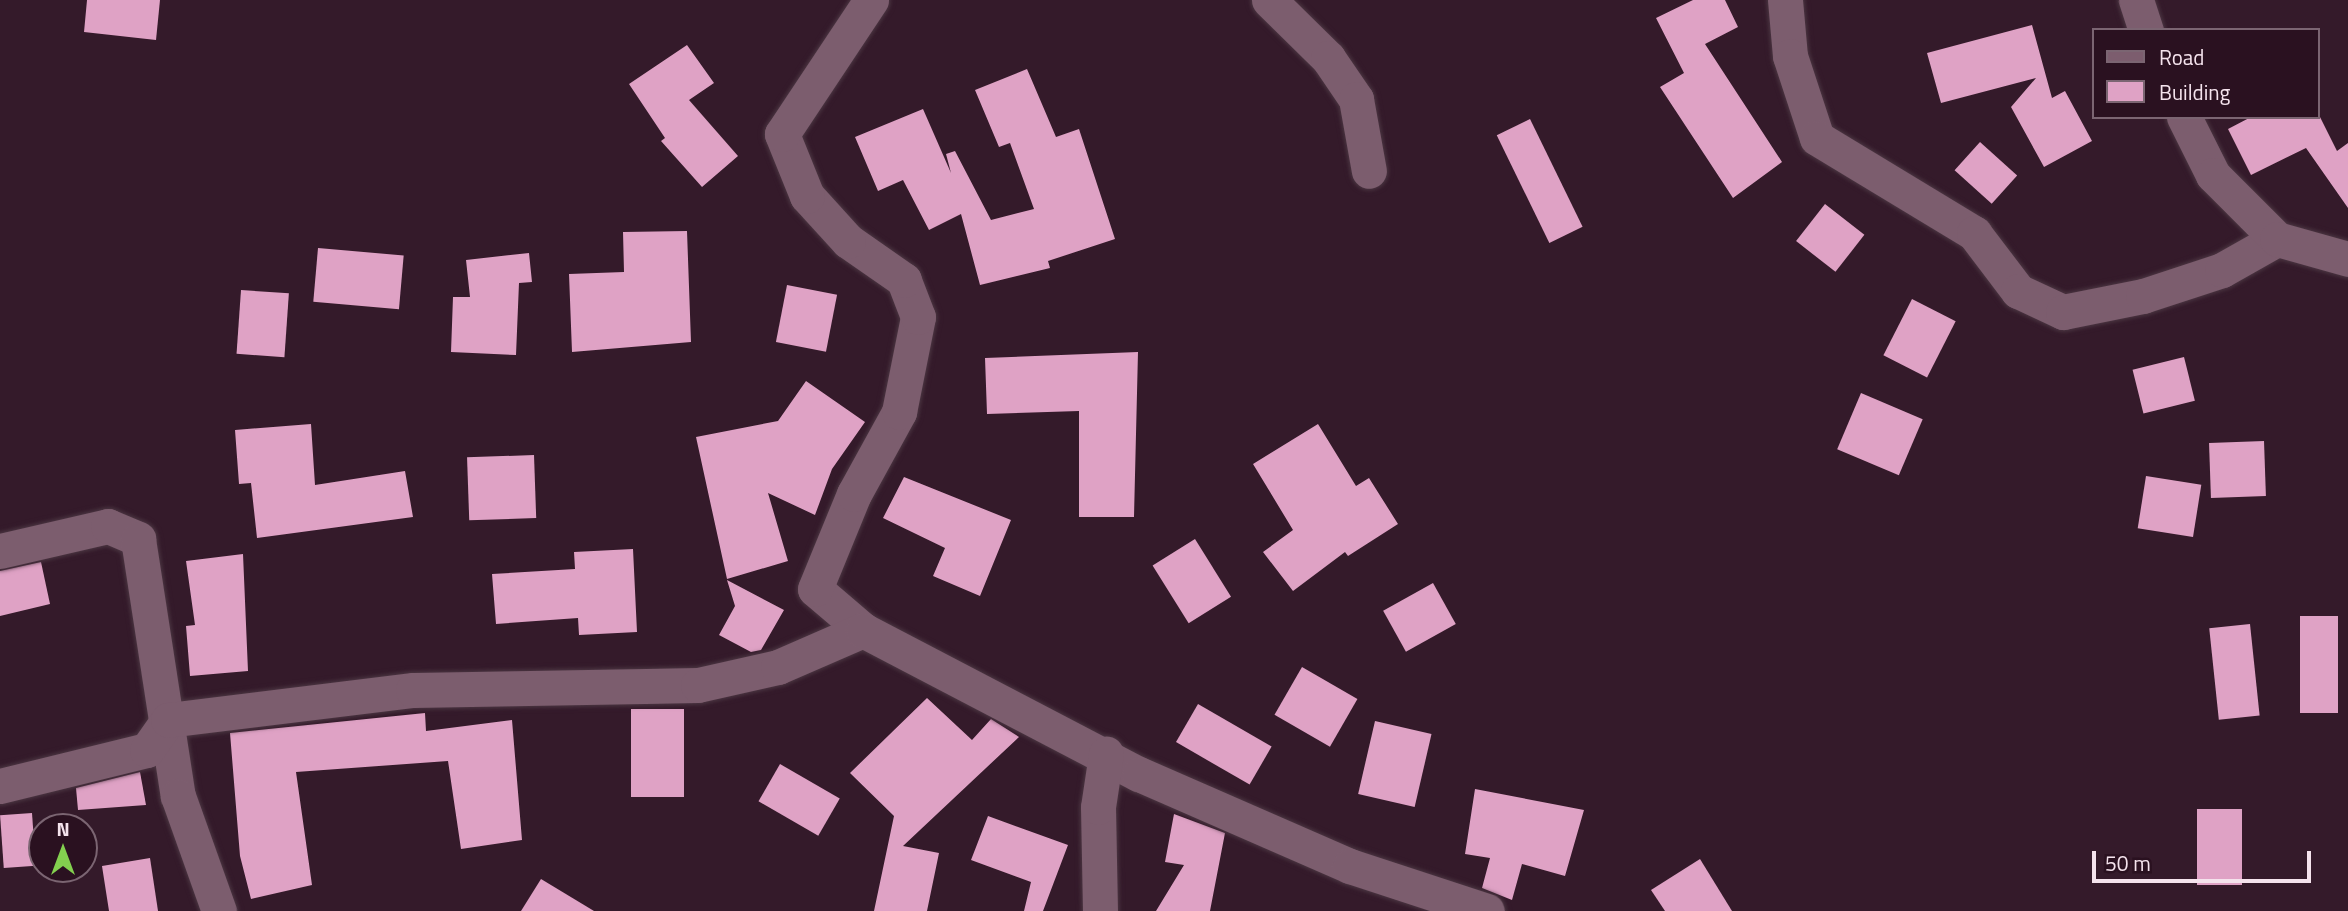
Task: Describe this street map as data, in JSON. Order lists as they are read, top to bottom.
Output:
{
  "legend": ["Road", "Building"],
  "scale_bar": "50 m",
  "north": "top"
}
